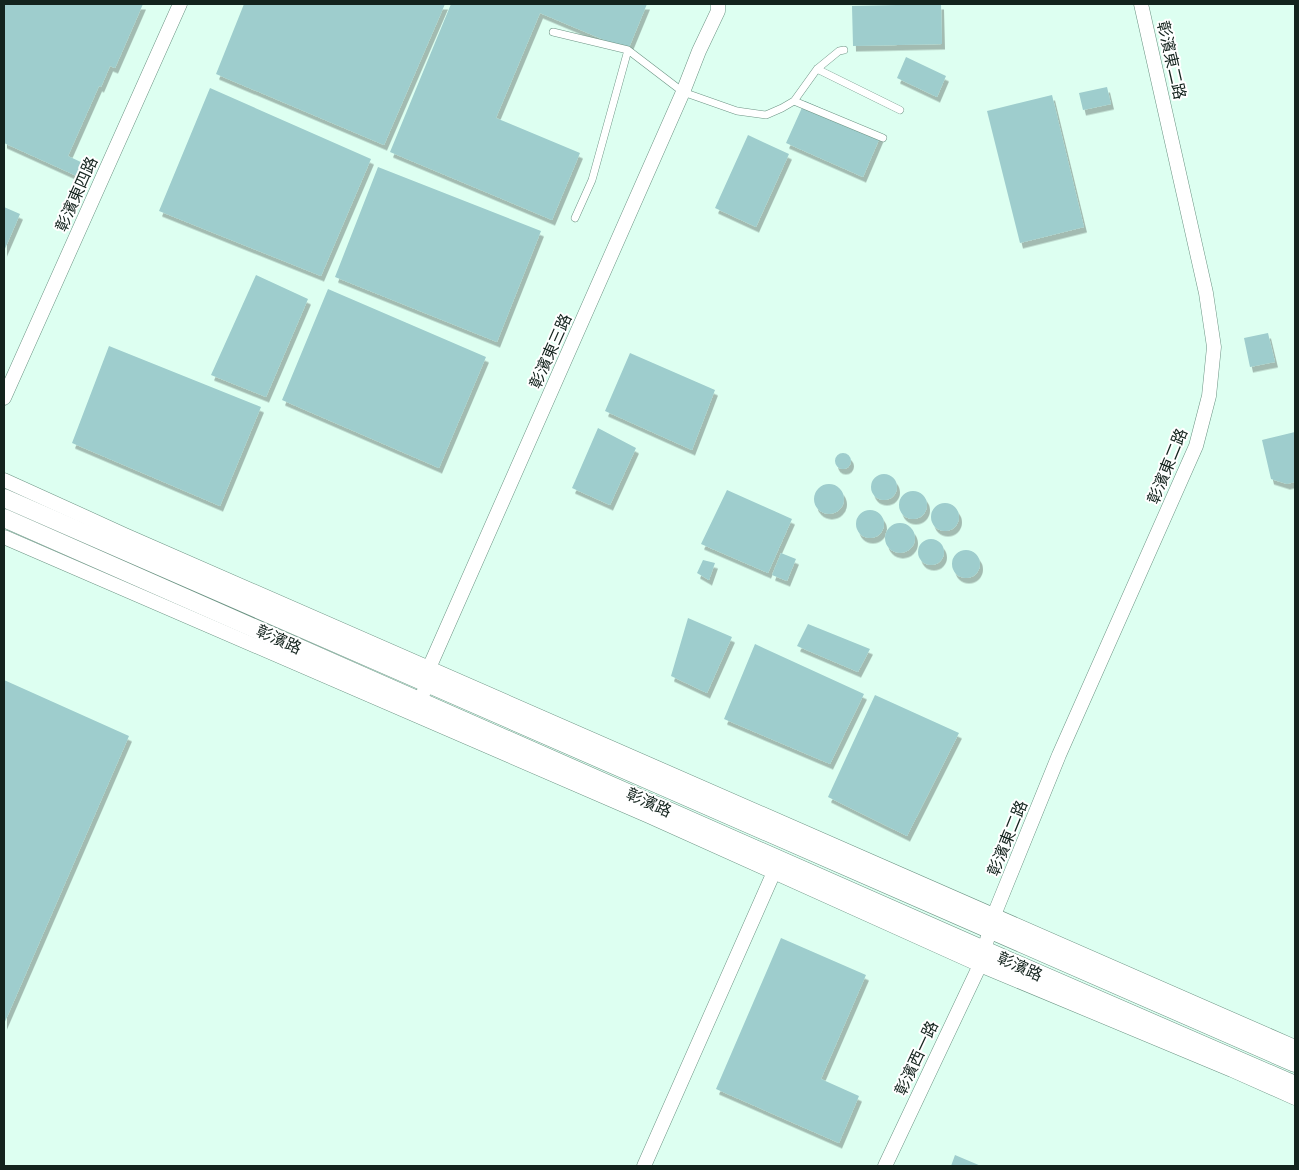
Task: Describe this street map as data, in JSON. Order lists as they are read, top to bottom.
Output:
{
  "streets": {
    "street": [
      "彰濱東二路",
      "彰濱東四路",
      "彰濱東三路",
      "彰濱路",
      "彰濱西一路"
    ]
  },
  "crossings": [
    ["彰濱東二路", "彰濱路"],
    ["彰濱東二路", "彰濱西一路"],
    ["彰濱東三路", "彰濱路"],
    ["彰濱路", "彰濱西一路"]
  ]
}
